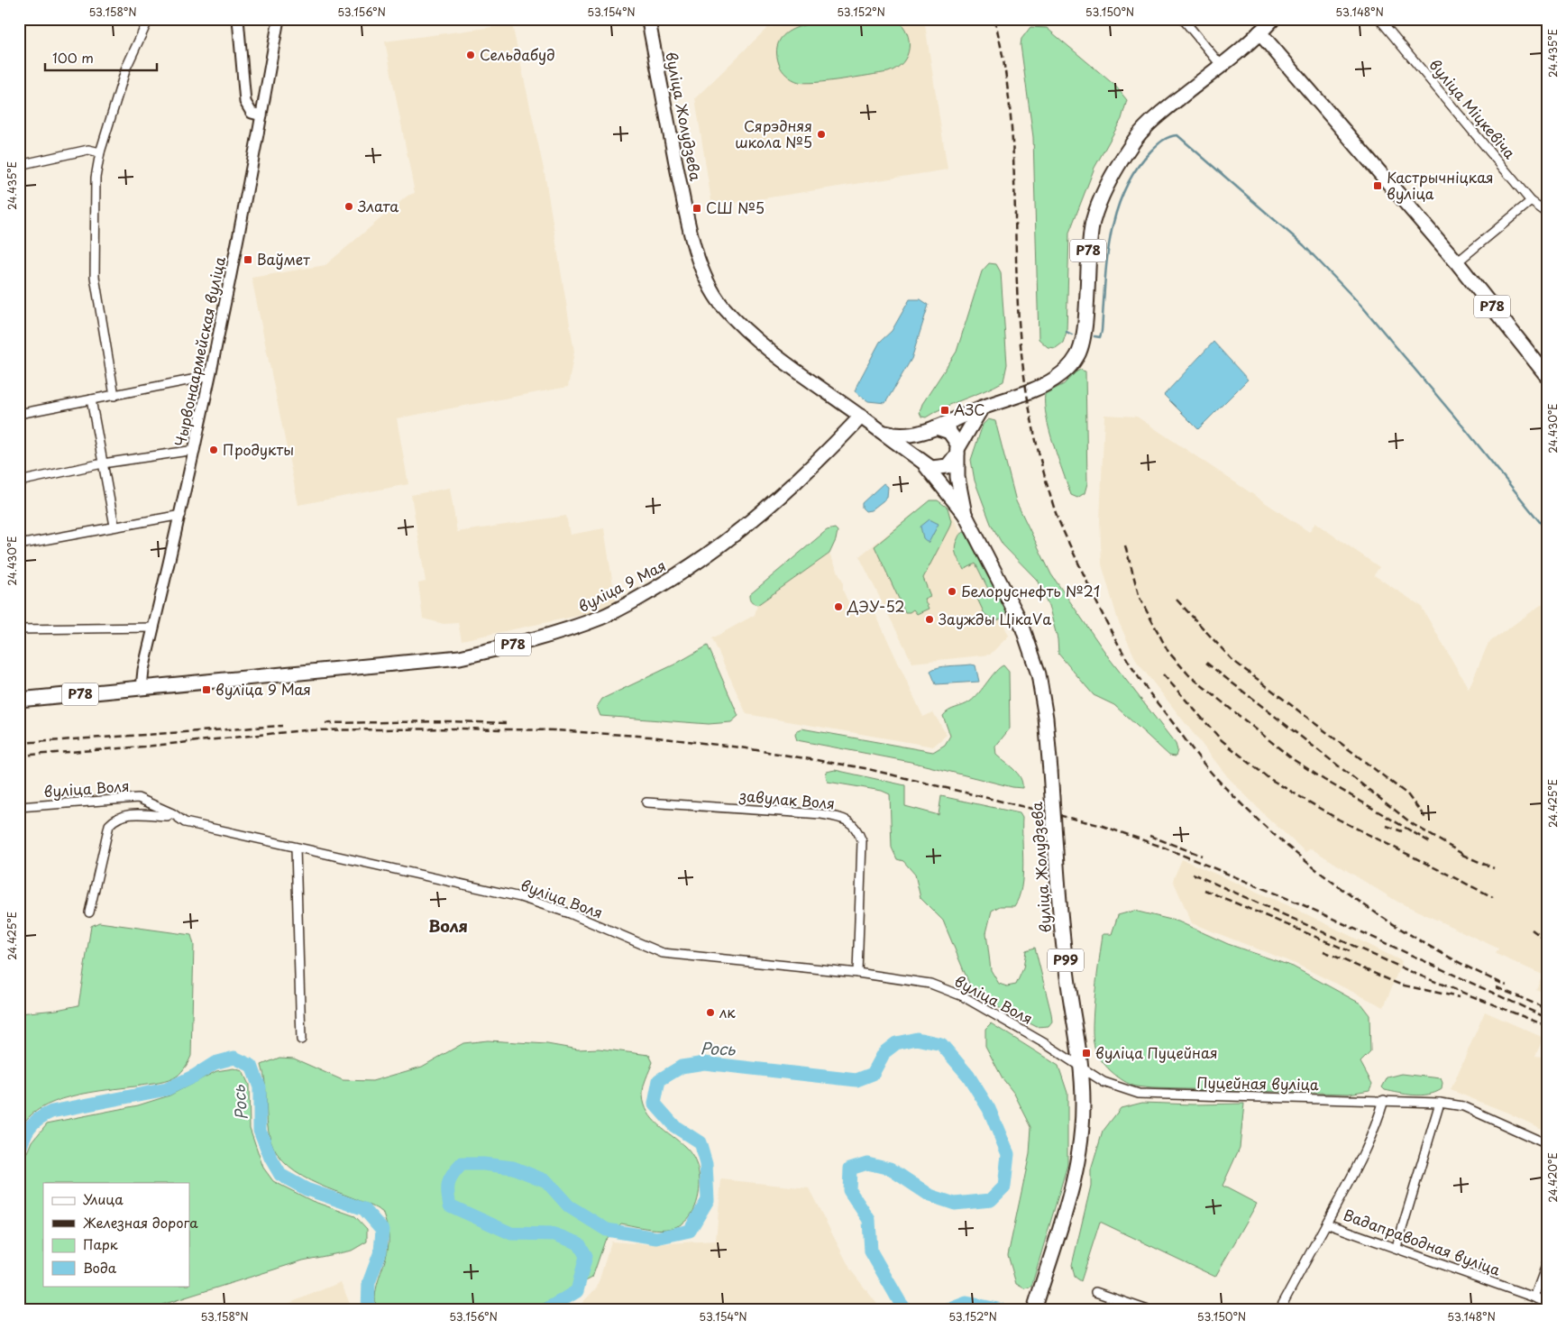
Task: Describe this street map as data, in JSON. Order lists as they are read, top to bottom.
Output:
{
  "streets": {
    "main road": [
      "вуліца Жолудзева",
      "Р78",
      "вуліца 9 Мая",
      "Р99"
    ],
    "street": [
      "вуліца Міцкевіча",
      "Чырвонаармейская вуліца",
      "вуліца Воля",
      "завулак Воля",
      "Пуцейная вуліца",
      "Вадаправодная вуліца"
    ]
  },
  "crossings": [
    ["вуліца Жолудзева", "Р78"],
    ["вуліца Жолудзева", "вуліца 9 Мая"],
    ["вуліца Жолудзева", "вуліца Воля"],
    ["вуліца Жолудзева", "Р99"],
    ["вуліца Жолудзева", "Пуцейная вуліца"],
    ["Р78", "вуліца 9 Мая"],
    ["Р78", "Р99"],
    ["Чырвонаармейская вуліца", "вуліца 9 Мая"],
    ["вуліца Воля", "завулак Воля"],
    ["вуліца Воля", "Пуцейная вуліца"],
    ["Пуцейная вуліца", "Вадаправодная вуліца"]
  ],
  "districts": ["Воля"],
  "water": ["Рось"],
  "places": {
    "other": [
      "Сельдабуд",
      "Сярэдняя школа №5",
      "Злата",
      "Продукты",
      "Белоруснефть №21",
      "ДЭУ-52",
      "Заужды ЦікаVа",
      "лк"
    ],
    "transit": [
      "Кастрычніцкая вуліца",
      "СШ №5",
      "Ваўмет",
      "АЗС",
      "вуліца 9 Мая",
      "вуліца Пуцейная"
    ]
  },
  "legend": [
    "Улица",
    "Железная дорога",
    "Парк",
    "Вода"
  ],
  "scale_bar": "100 m",
  "coordinates": [
    "53.158°N",
    "53.156°N",
    "53.154°N",
    "53.152°N",
    "53.150°N",
    "53.148°N",
    "24.435°E",
    "24.430°E",
    "24.425°E",
    "24.420°E"
  ]
}
